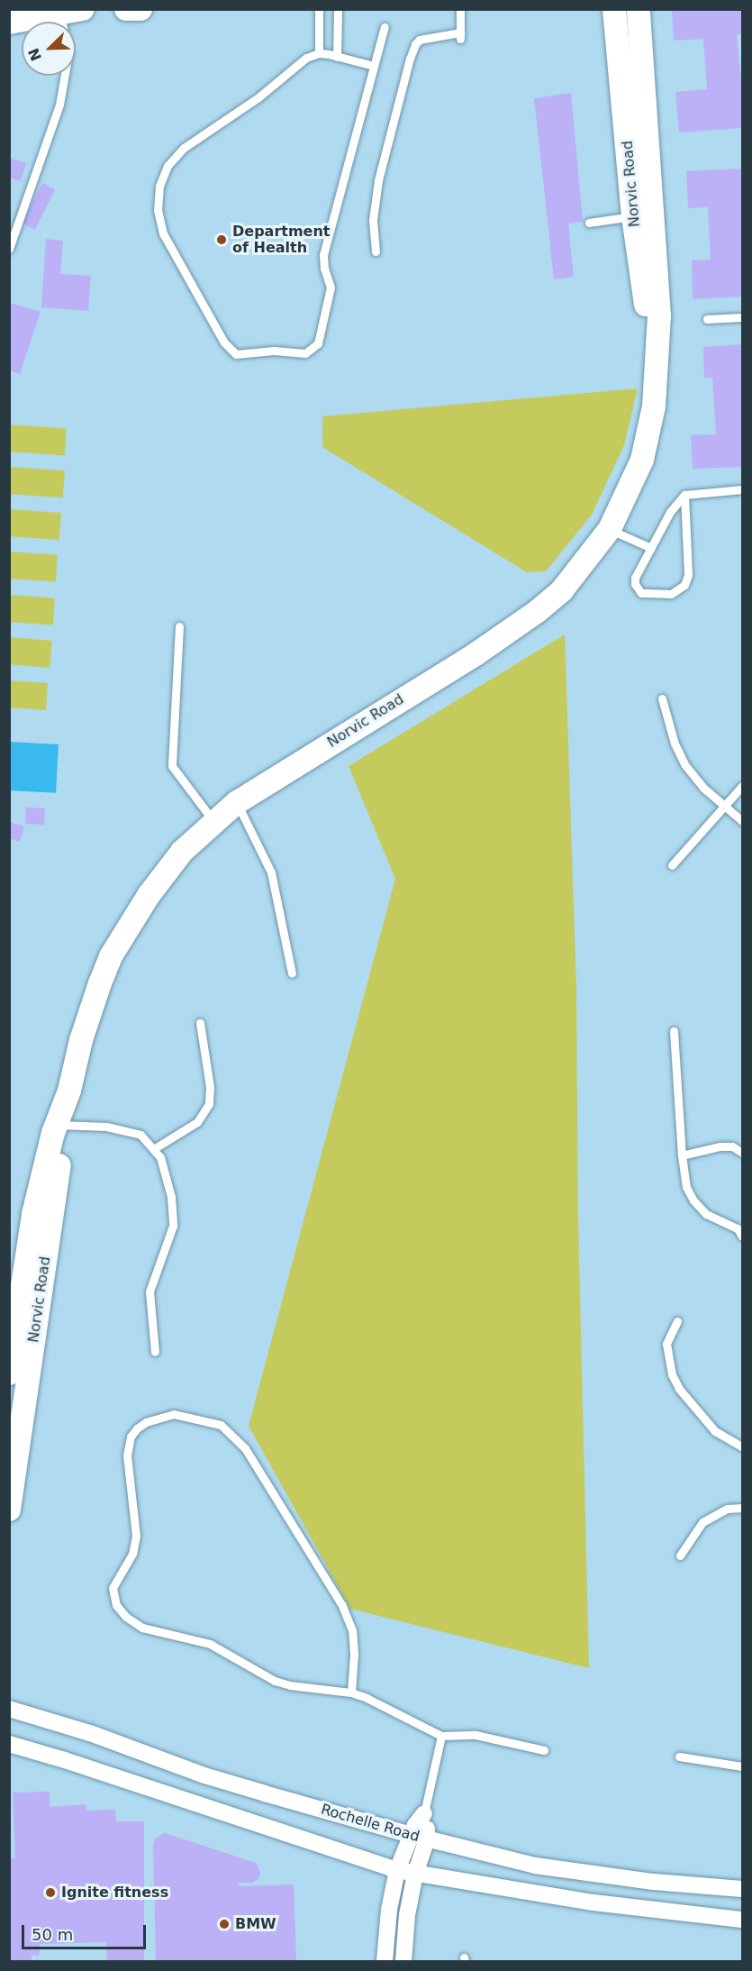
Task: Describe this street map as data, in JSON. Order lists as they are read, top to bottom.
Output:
{
  "streets": {
    "street": ["Norvic Road", "Rochelle Road"]
  },
  "places": ["Department of Health", "Ignite fitness", "BMW"],
  "scale_bar": "50 m",
  "north": "bottom left"
}
